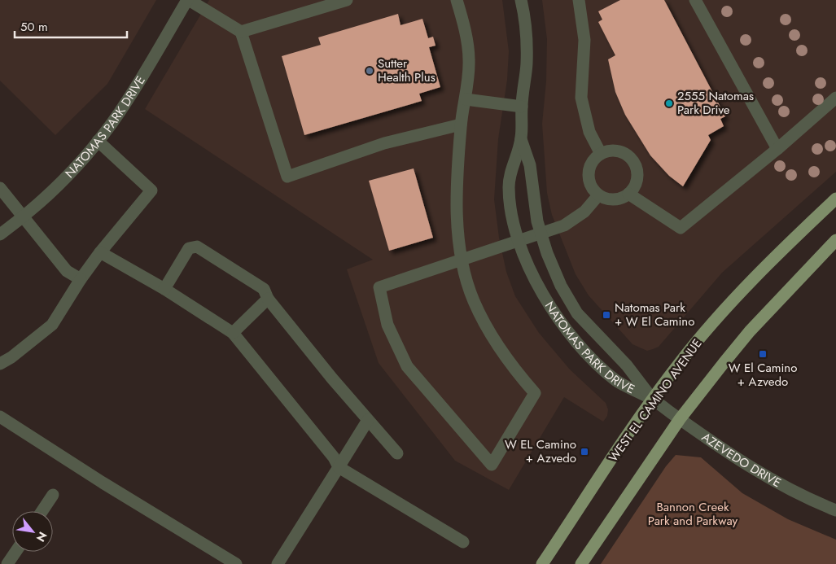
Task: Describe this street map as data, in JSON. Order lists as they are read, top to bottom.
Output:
{
  "streets": {
    "main road": ["WEST EL CAMINO AVENUE"],
    "street": ["NATOMAS PARK DRIVE", "AZEVEDO DRIVE"]
  },
  "crossings": [
    ["NATOMAS PARK DRIVE", "WEST EL CAMINO AVENUE"],
    ["NATOMAS PARK DRIVE", "AZEVEDO DRIVE"],
    ["WEST EL CAMINO AVENUE", "AZEVEDO DRIVE"]
  ],
  "parks": ["Bannon Creek Park and Parkway"],
  "places": {
    "other": ["Sutter Health Plus", "2555 Natomas Park Drive"],
    "transit": ["Natomas Park + W El Camino", "W El Camino + Azvedo", "W EL Camino + Azvedo"]
  },
  "scale_bar": "50 m",
  "north": "bottom right"
}
